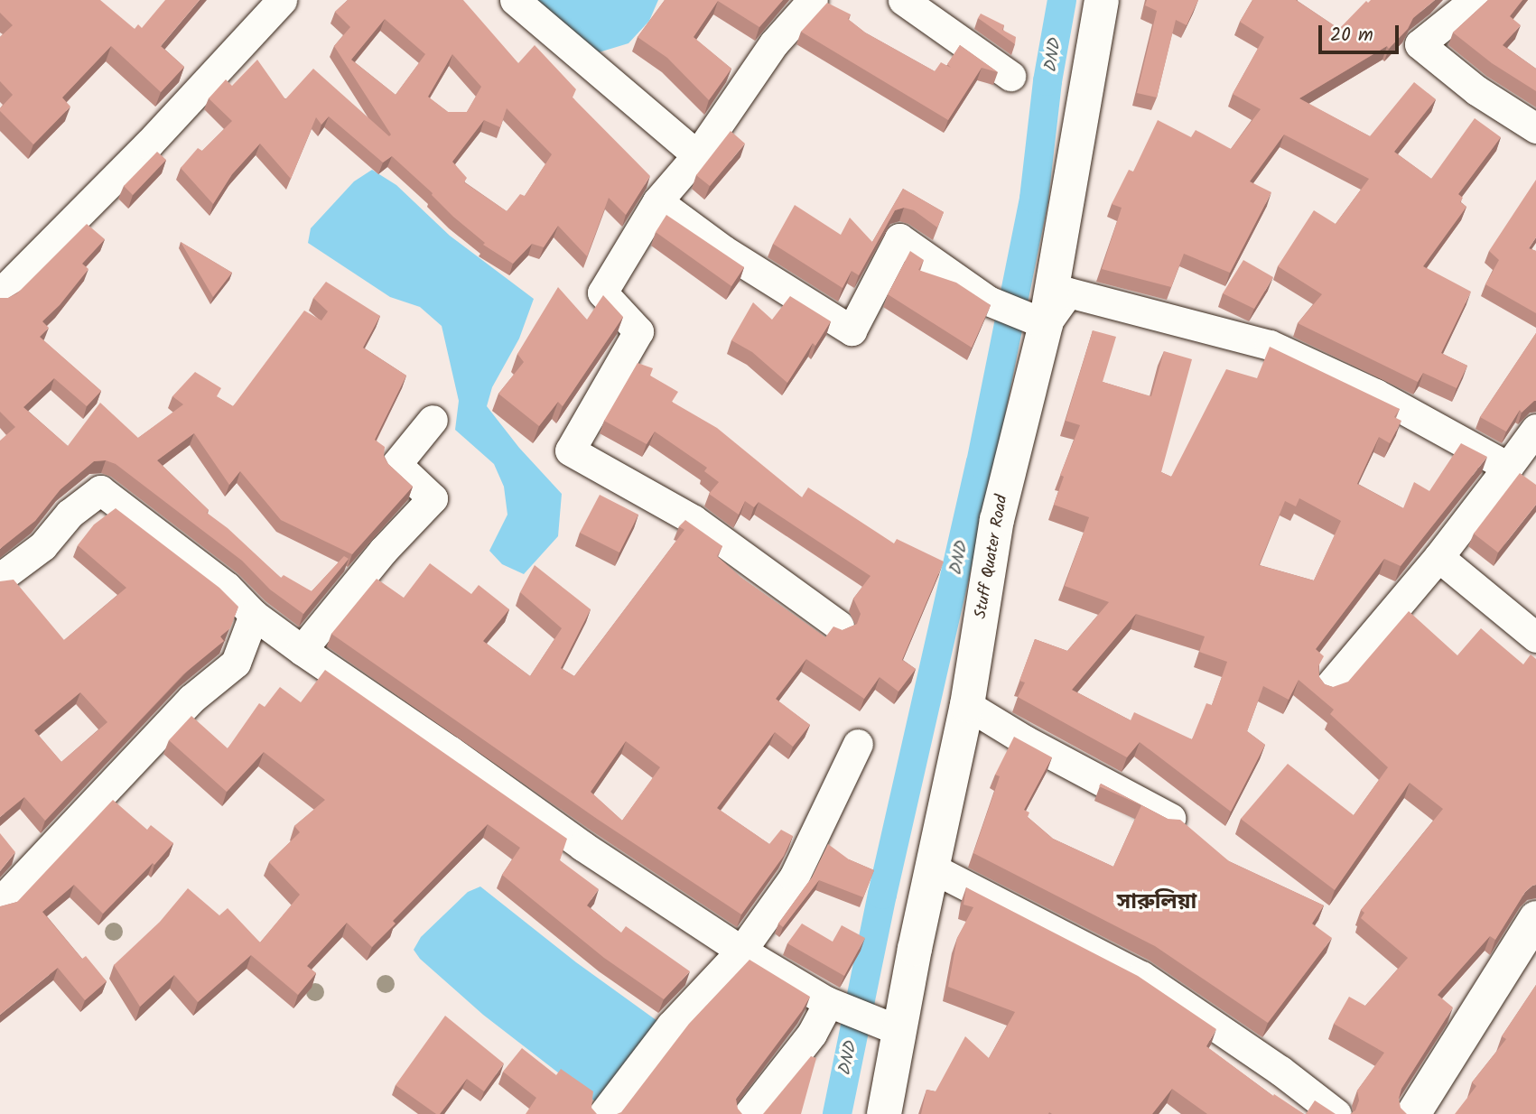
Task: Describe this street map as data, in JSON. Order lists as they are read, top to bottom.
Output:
{
  "streets": {
    "street": ["Stuff Quater Road"]
  },
  "districts": ["সারুলিয়া"],
  "water": ["DND"],
  "scale_bar": "20 m"
}
